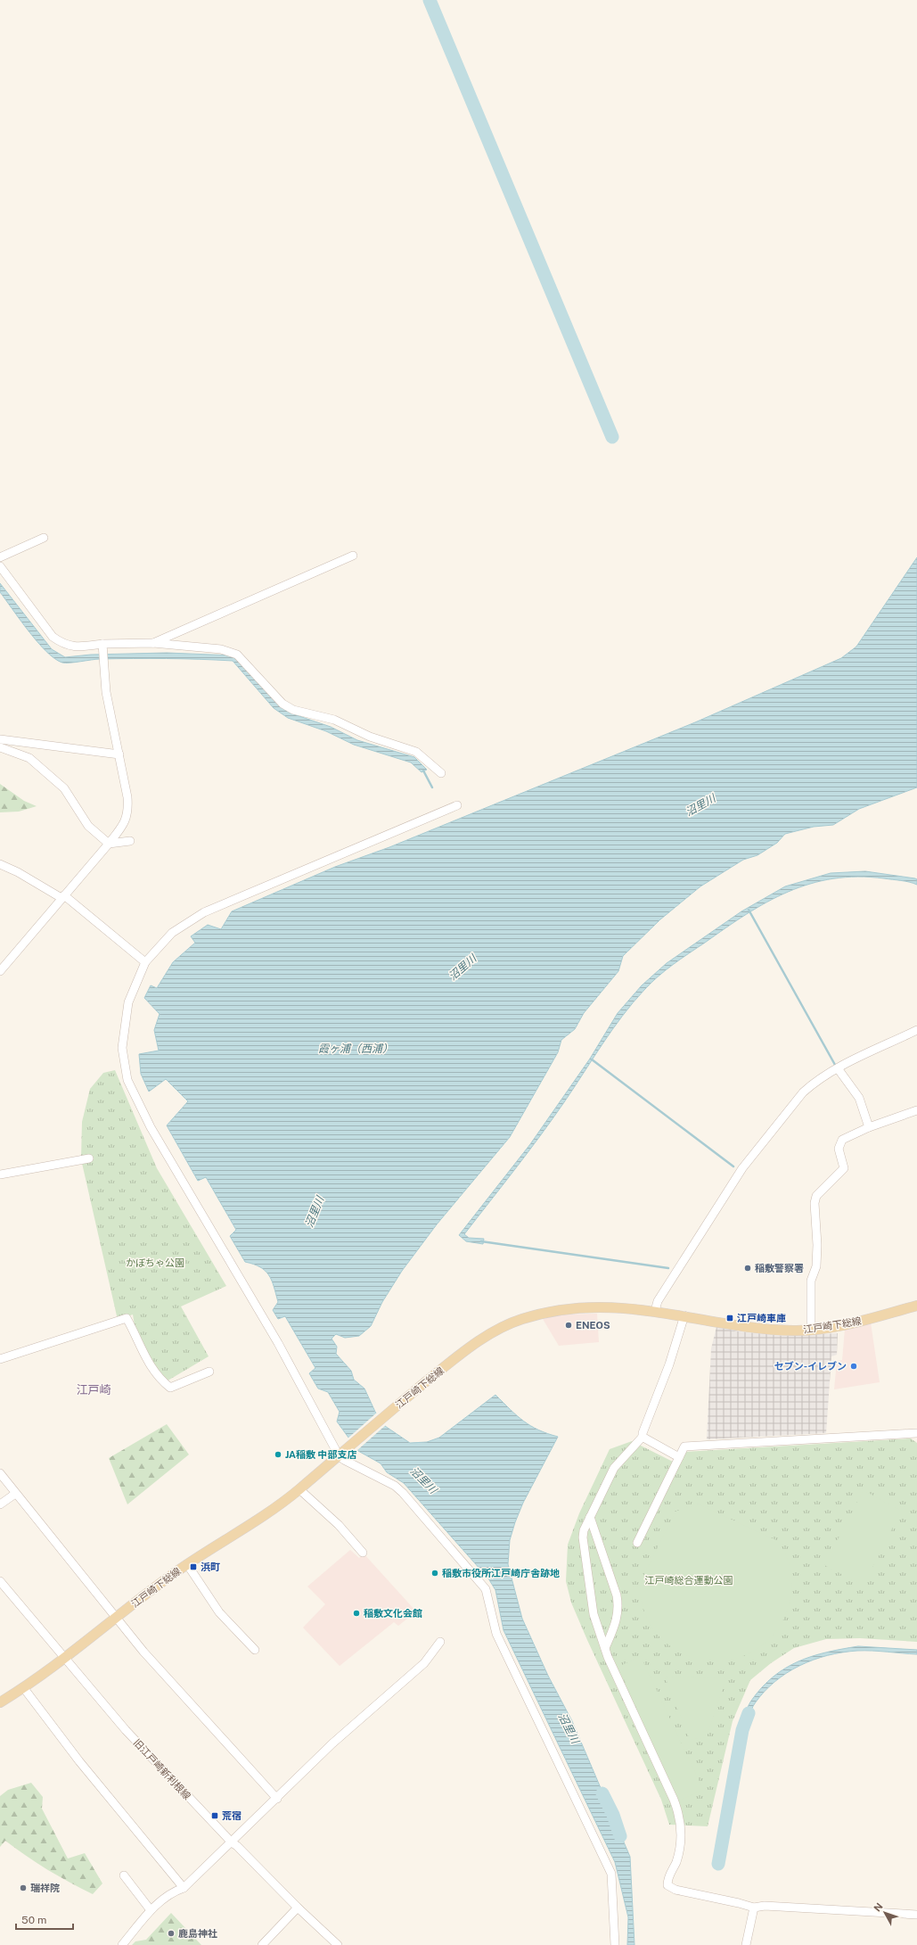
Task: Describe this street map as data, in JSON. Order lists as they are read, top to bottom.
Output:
{
  "streets": {
    "main road": ["江戸崎下総線"],
    "street": ["旧江戸崎新利根線"]
  },
  "crossings": [
    ["江戸崎下総線", "旧江戸崎新利根線"]
  ],
  "districts": ["江戸崎"],
  "water": ["沼里川", "霞ヶ浦（西浦）"],
  "parks": ["かぼちゃ公園", "江戸崎総合運動公園"],
  "places": {
    "other": [
      "稲敷警察署",
      "ENEOS",
      "セブン-イレブン",
      "JA稲敷 中部支店",
      "稲敷市役所江戸崎庁舎跡地",
      "稲敷文化会館",
      "瑞祥院",
      "鹿島神社"
    ],
    "transit": ["江戸崎車庫", "浜町", "荒宿"]
  },
  "scale_bar": "50 m",
  "north": "top left"
}
